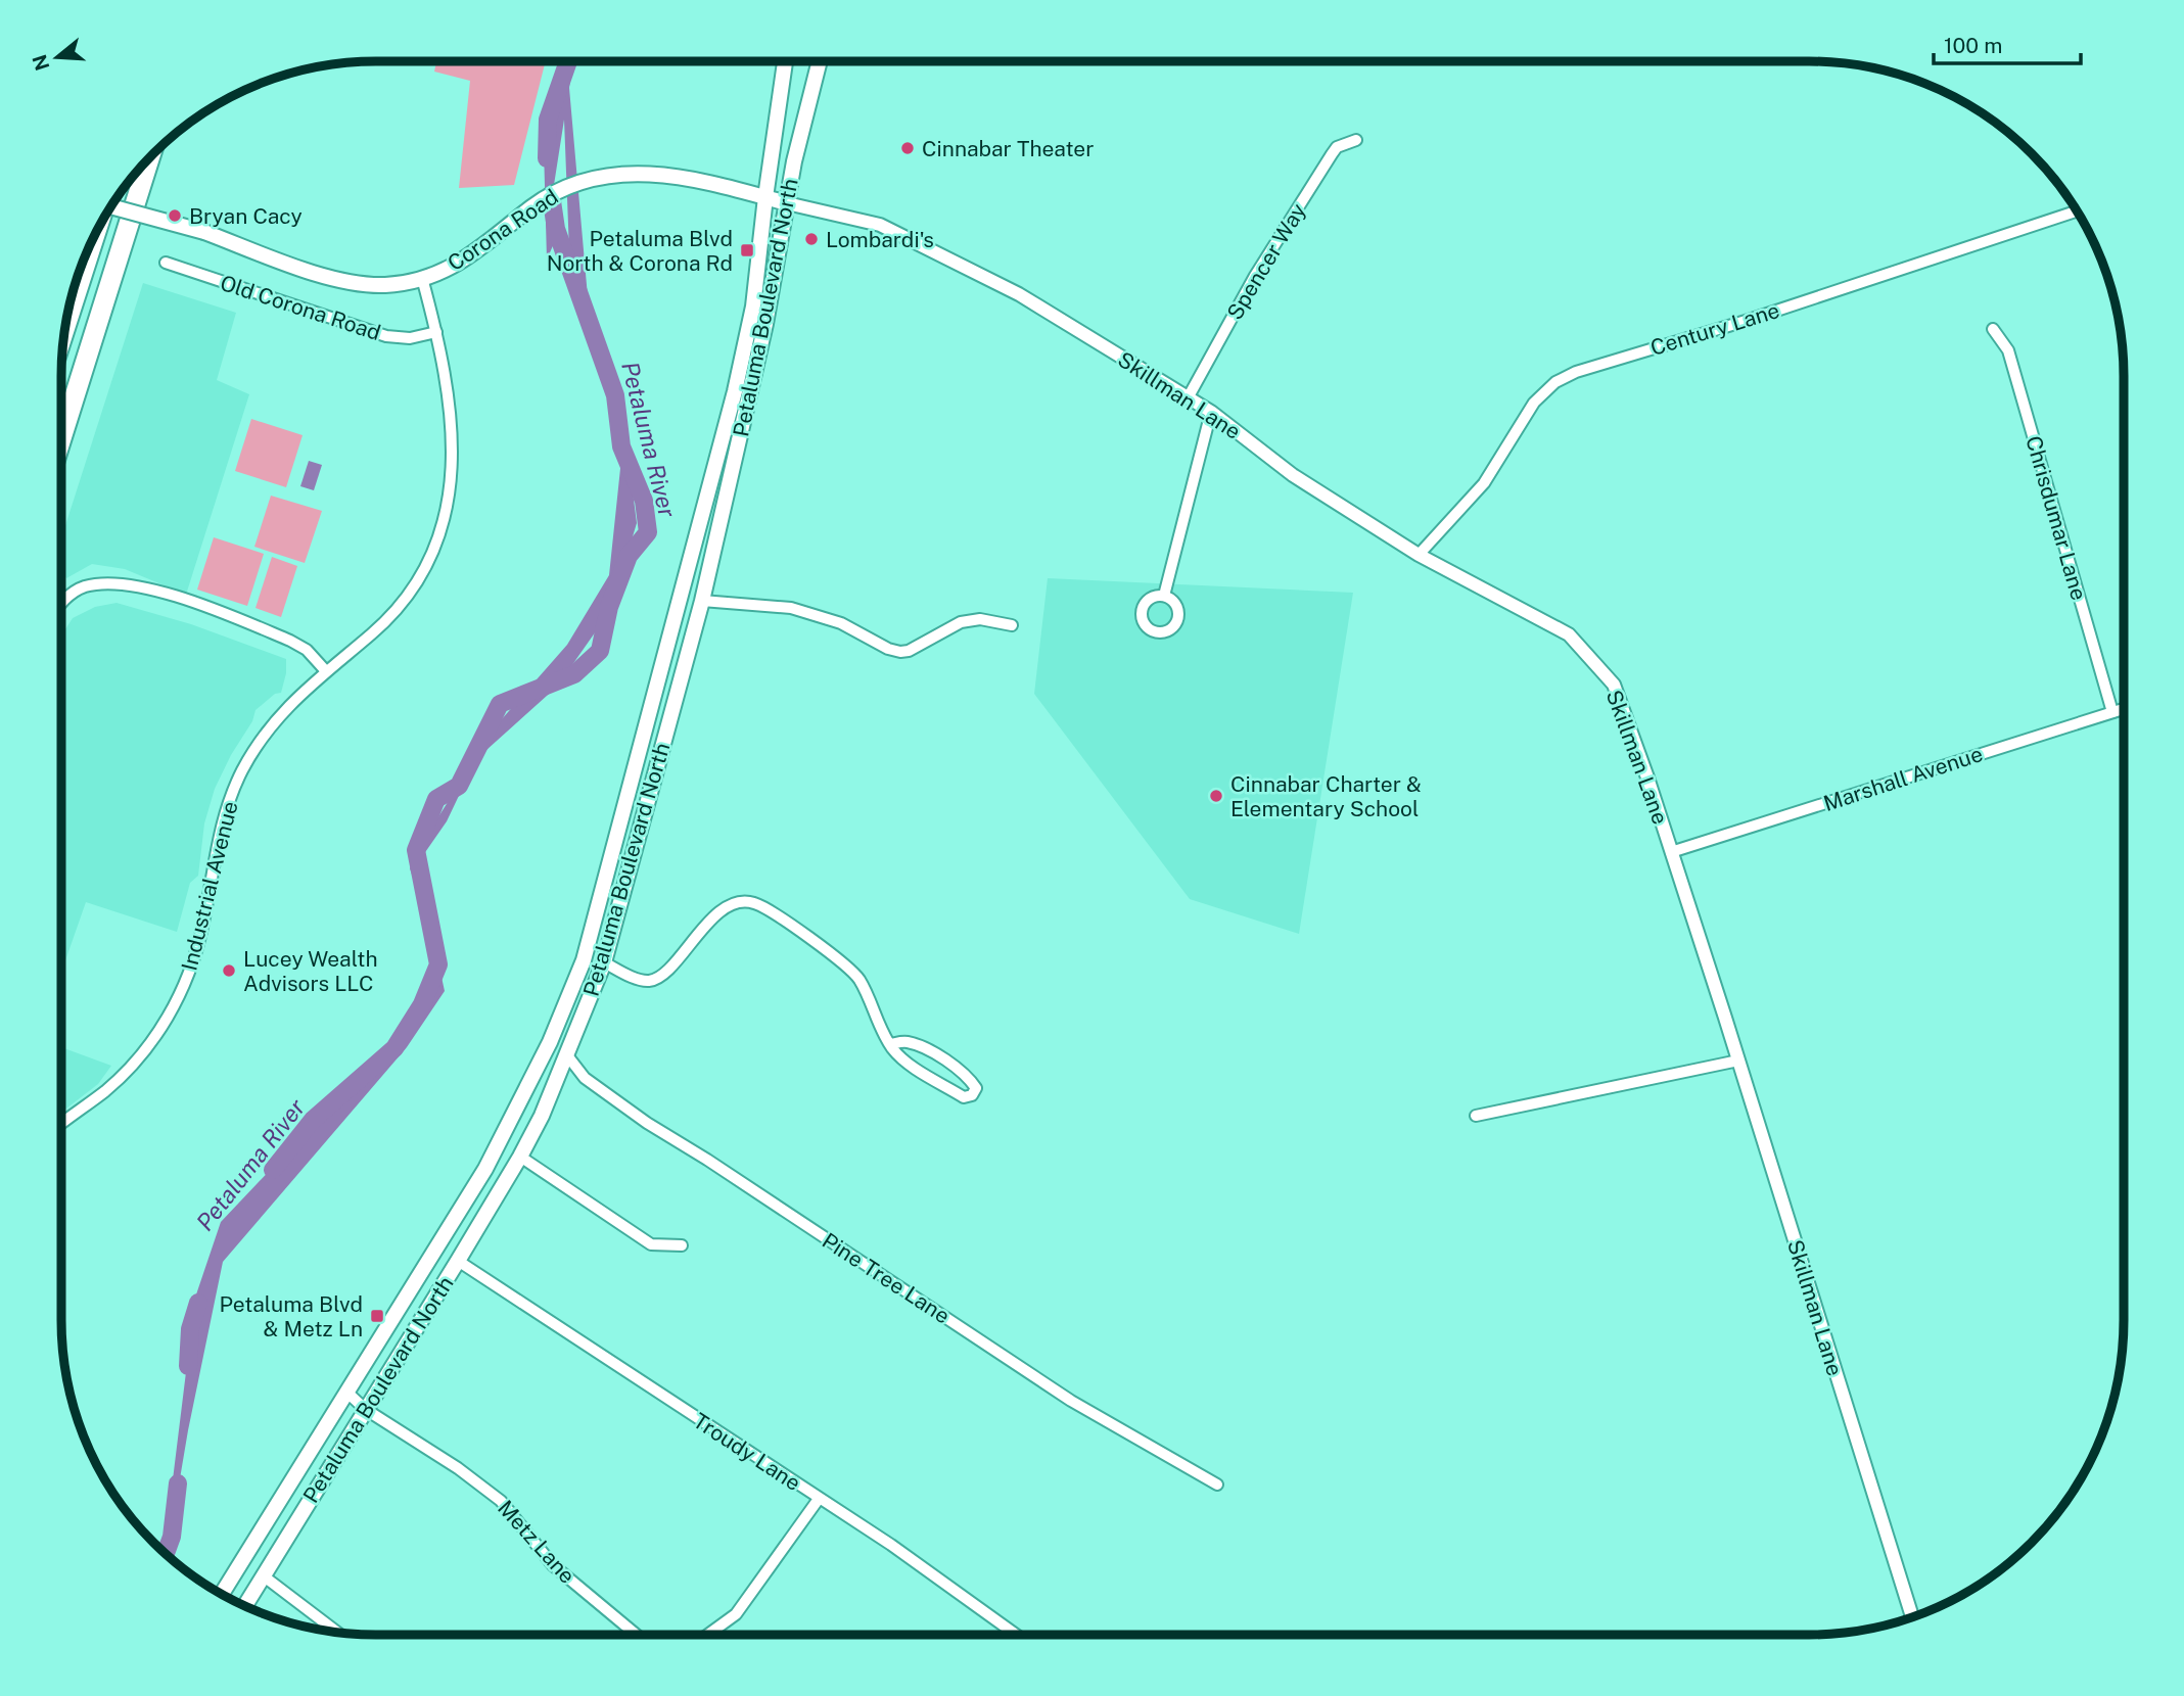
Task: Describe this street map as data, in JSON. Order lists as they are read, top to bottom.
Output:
{
  "streets": {
    "main road": ["Corona Road", "Petaluma Boulevard North"],
    "street": [
      "Spencer Way",
      "Old Corona Road",
      "Century Lane",
      "Skillman Lane",
      "Chrisdumar Lane",
      "Marshall Avenue",
      "Industrial Avenue",
      "Pine Tree Lane",
      "Troudy Lane",
      "Metz Lane"
    ]
  },
  "crossings": [
    ["Corona Road", "Petaluma Boulevard North"],
    ["Corona Road", "Skillman Lane"],
    ["Corona Road", "Industrial Avenue"],
    ["Spencer Way", "Skillman Lane"],
    ["Old Corona Road", "Industrial Avenue"],
    ["Petaluma Boulevard North", "Skillman Lane"],
    ["Petaluma Boulevard North", "Pine Tree Lane"],
    ["Petaluma Boulevard North", "Troudy Lane"],
    ["Petaluma Boulevard North", "Metz Lane"],
    ["Century Lane", "Skillman Lane"],
    ["Skillman Lane", "Marshall Avenue"],
    ["Chrisdumar Lane", "Marshall Avenue"]
  ],
  "water": ["Petaluma River"],
  "places": {
    "other": [
      "Cinnabar Theater",
      "Bryan Cacy",
      "Lombardi's",
      "Cinnabar Charter & Elementary School",
      "Lucey Wealth Advisors LLC"
    ],
    "transit": ["Petaluma Blvd North & Corona Rd", "Petaluma Blvd & Metz Ln"]
  },
  "scale_bar": "100 m",
  "north": "left"
}
